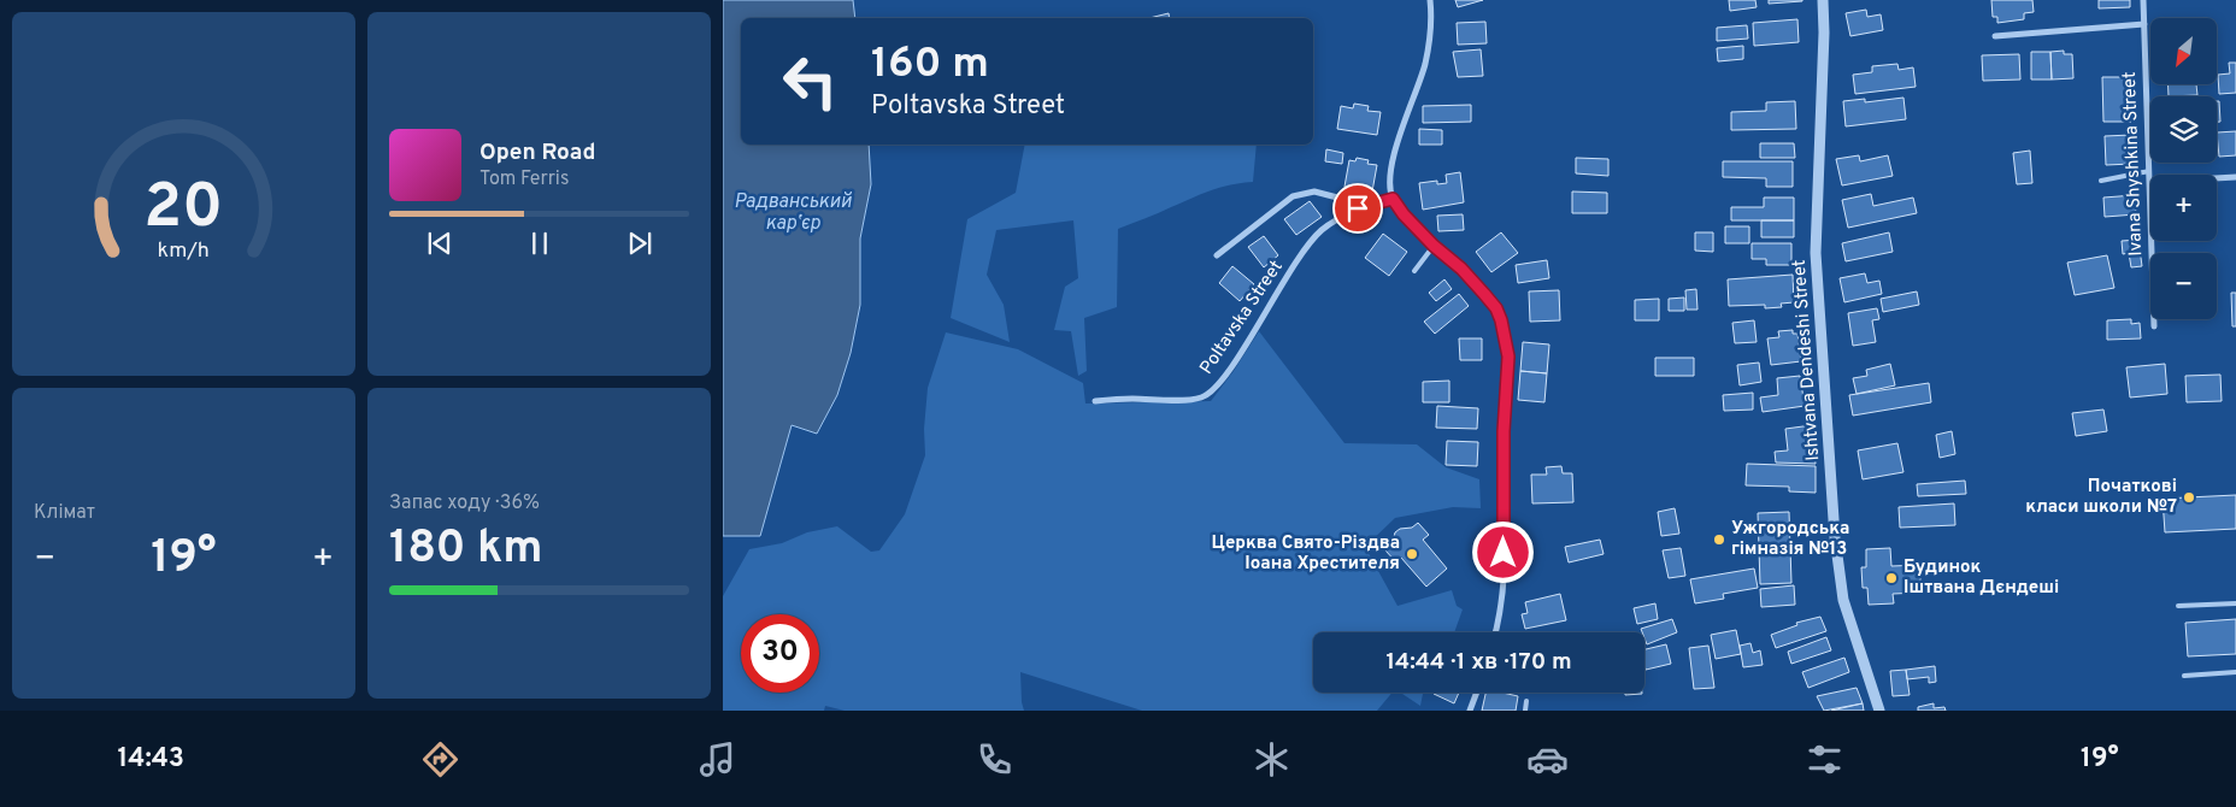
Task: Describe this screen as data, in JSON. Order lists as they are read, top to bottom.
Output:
{
  "streets": {
    "street": ["Ivana Shyshkina Street", "Poltavska Street", "Ishtvana Dendeshi Street"]
  },
  "water": ["Радванський карʼєр"],
  "places": [
    "Початкові класи школи №7",
    "Ужгородська гімназія №13",
    "Церква Свято-Різдва Іоана Хрестителя",
    "Будинок Іштвана Дєндеші"
  ],
  "north": "bottom left",
  "page": {
    "map_buttons": ["+", "−"],
    "turn": ["160 m", "Poltavska Street"],
    "song": ["Open Road", "Tom Ferris"],
    "tile": [
      "Клімат",
      ["Запас ходу · 36%", "180 km"]
    ],
    "heat": ["−", "19°", "+"],
    "limit": "30",
    "trip": "14:44 · 1 хв · 170 m",
    "tabs": ["14:43", "19°"],
    "gauge": ["20", "km/h"]
  }
}
